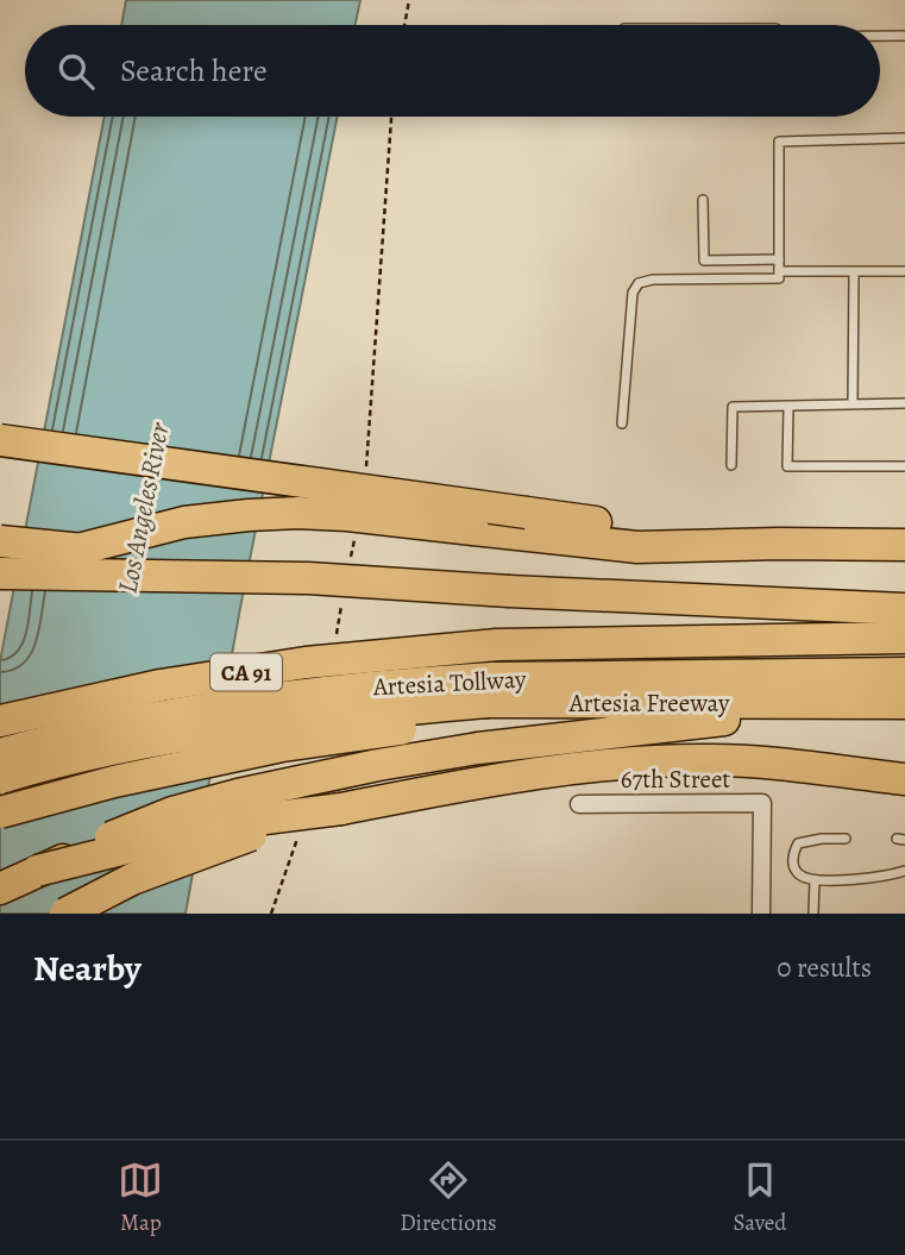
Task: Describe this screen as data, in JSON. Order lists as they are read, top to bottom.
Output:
{
  "streets": {
    "highway": ["CA 91", "Artesia Tollway", "Artesia Freeway"],
    "street": ["67th Street"]
  },
  "crossings": [
    ["Artesia Tollway", "Artesia Freeway"]
  ],
  "water": ["Los Angeles River"],
  "page": {
    "search": "Search here",
    "heading": ["Nearby", "0 results"],
    "nav": ["Map", "Directions", "Saved"]
  }
}
